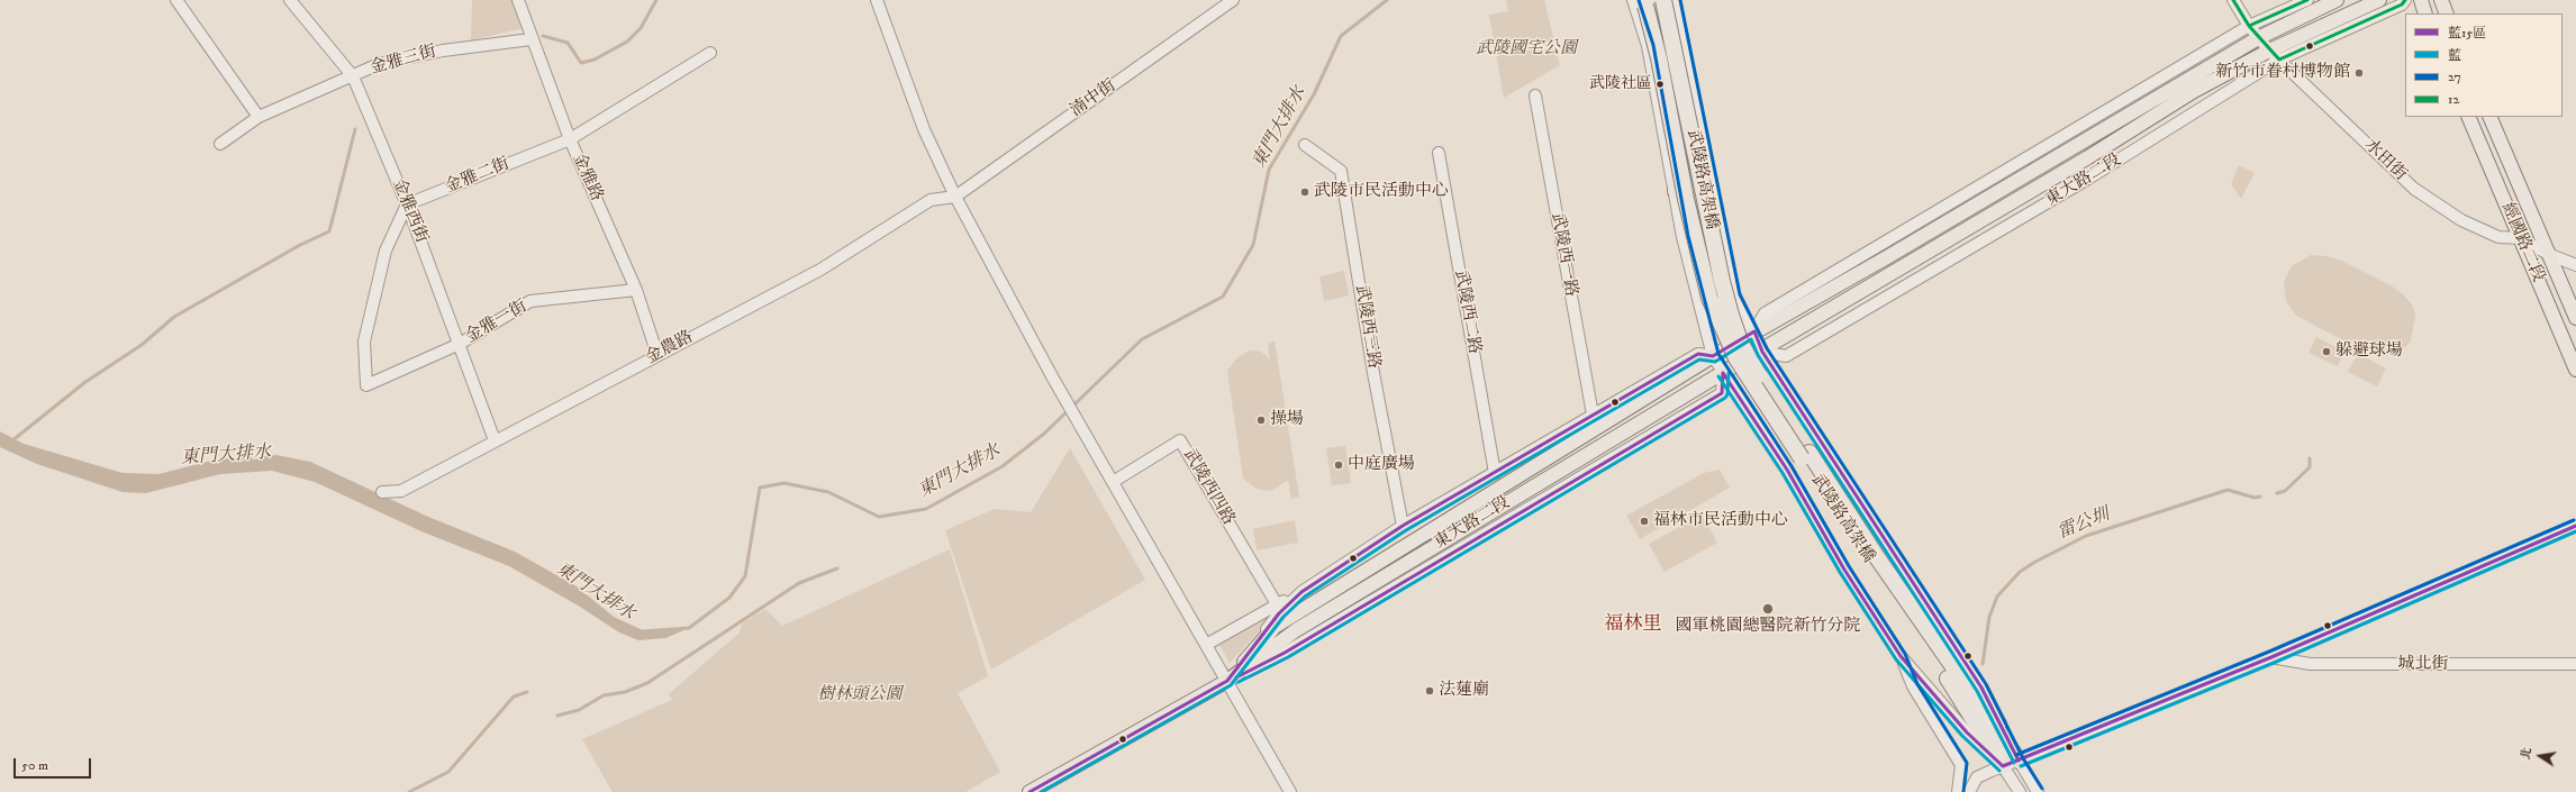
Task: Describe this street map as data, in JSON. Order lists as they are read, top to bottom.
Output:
{
  "streets": {
    "highway": ["武陵路高架橋"],
    "main road": ["東大路二段", "經國路二段"],
    "street": [
      "金雅三街",
      "湳中街",
      "水田街",
      "金雅二街",
      "金雅路",
      "金雅西街",
      "武陵西一路",
      "武陵西二路",
      "金雅一街",
      "武陵西三路",
      "金農路",
      "武陵西四路",
      "城北街"
    ]
  },
  "crossings": [
    ["金雅三街", "金雅路"],
    ["金雅三街", "金雅西街"],
    ["湳中街", "金農路"],
    ["水田街", "東大路二段"],
    ["水田街", "經國路二段"],
    ["金雅二街", "金雅路"],
    ["金雅二街", "金雅西街"],
    ["金雅二街", "金雅一街"],
    ["金雅路", "金雅一街"],
    ["金雅路", "金農路"],
    ["東大路二段", "武陵西一路"],
    ["東大路二段", "武陵西二路"],
    ["東大路二段", "武陵西三路"],
    ["東大路二段", "武陵西四路"],
    ["金雅西街", "金雅一街"],
    ["金雅西街", "金農路"]
  ],
  "districts": ["福林里"],
  "water": ["東門大排水", "雷公圳"],
  "parks": ["武陵國宅公園", "樹林頭公園"],
  "places": [
    "新竹市眷村博物館",
    "武陵社區",
    "武陵市民活動中心",
    "躲避球場",
    "操場",
    "中庭廣場",
    "福林市民活動中心",
    "國軍桃園總醫院新竹分院",
    "法蓮廟"
  ],
  "lines": [
    "transit line 27",
    "transit line 12",
    "transit line 藍15區",
    "transit line 藍"
  ],
  "legend": [
    "藍15區",
    "藍",
    "27",
    "12"
  ],
  "scale_bar": "50 m",
  "north": "left"
}
